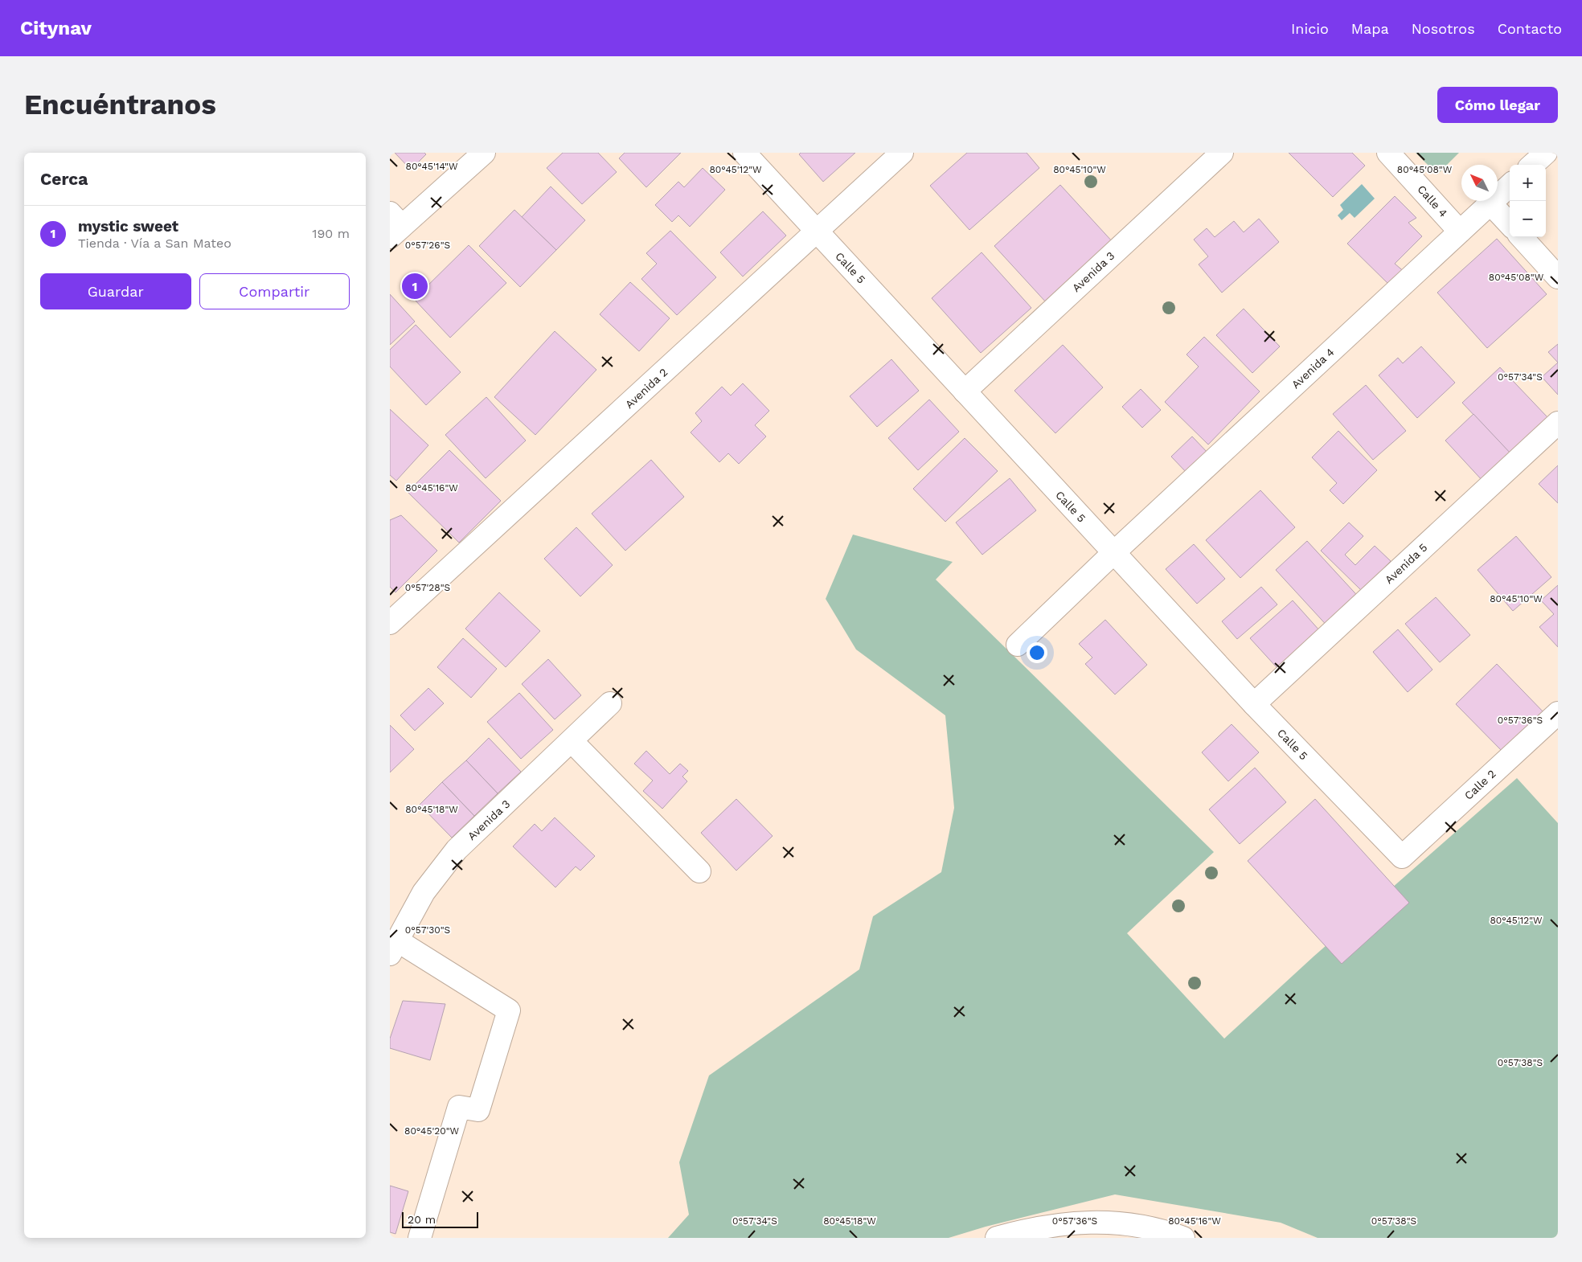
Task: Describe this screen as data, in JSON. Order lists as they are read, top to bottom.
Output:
{
  "streets": {
    "street": [
      "Calle 4",
      "Calle 5",
      "Avenida 3",
      "Avenida 4",
      "Avenida 2",
      "Avenida 5",
      "Calle 2"
    ]
  },
  "crossings": [
    ["Calle 4", "Avenida 4"],
    ["Calle 5", "Avenida 3"],
    ["Calle 5", "Avenida 4"],
    ["Calle 5", "Avenida 2"],
    ["Calle 5", "Avenida 5"],
    ["Calle 5", "Calle 2"]
  ],
  "scale_bar": "20 m",
  "north": "top left",
  "page": {
    "header": "Citynav",
    "nav": [
      "Inicio",
      "Mapa",
      "Nosotros",
      "Contacto"
    ],
    "buttons": [
      "Cómo llegar",
      ["Guardar", "Compartir"]
    ],
    "title": "Encuéntranos",
    "heading": "Cerca",
    "map_buttons": ["+", "−"],
    "list": [
      {
        "mark": "1",
        "name": "mystic sweet",
        "note": "Tienda · Vía a San Mateo",
        "value": "190 m"
      }
    ],
    "pins": "1",
    "scale": "20 m"
  },
  "coordinates": [
    "80°45'14\"W",
    "80°45'12\"W",
    "80°45'10\"W",
    "80°45'08\"W",
    "0°57'26\"S",
    "0°57'34\"S",
    "80°45'16\"W",
    "0°57'28\"S",
    "0°57'36\"S",
    "80°45'18\"W",
    "0°57'30\"S",
    "0°57'38\"S",
    "80°45'20\"W"
  ]
}
